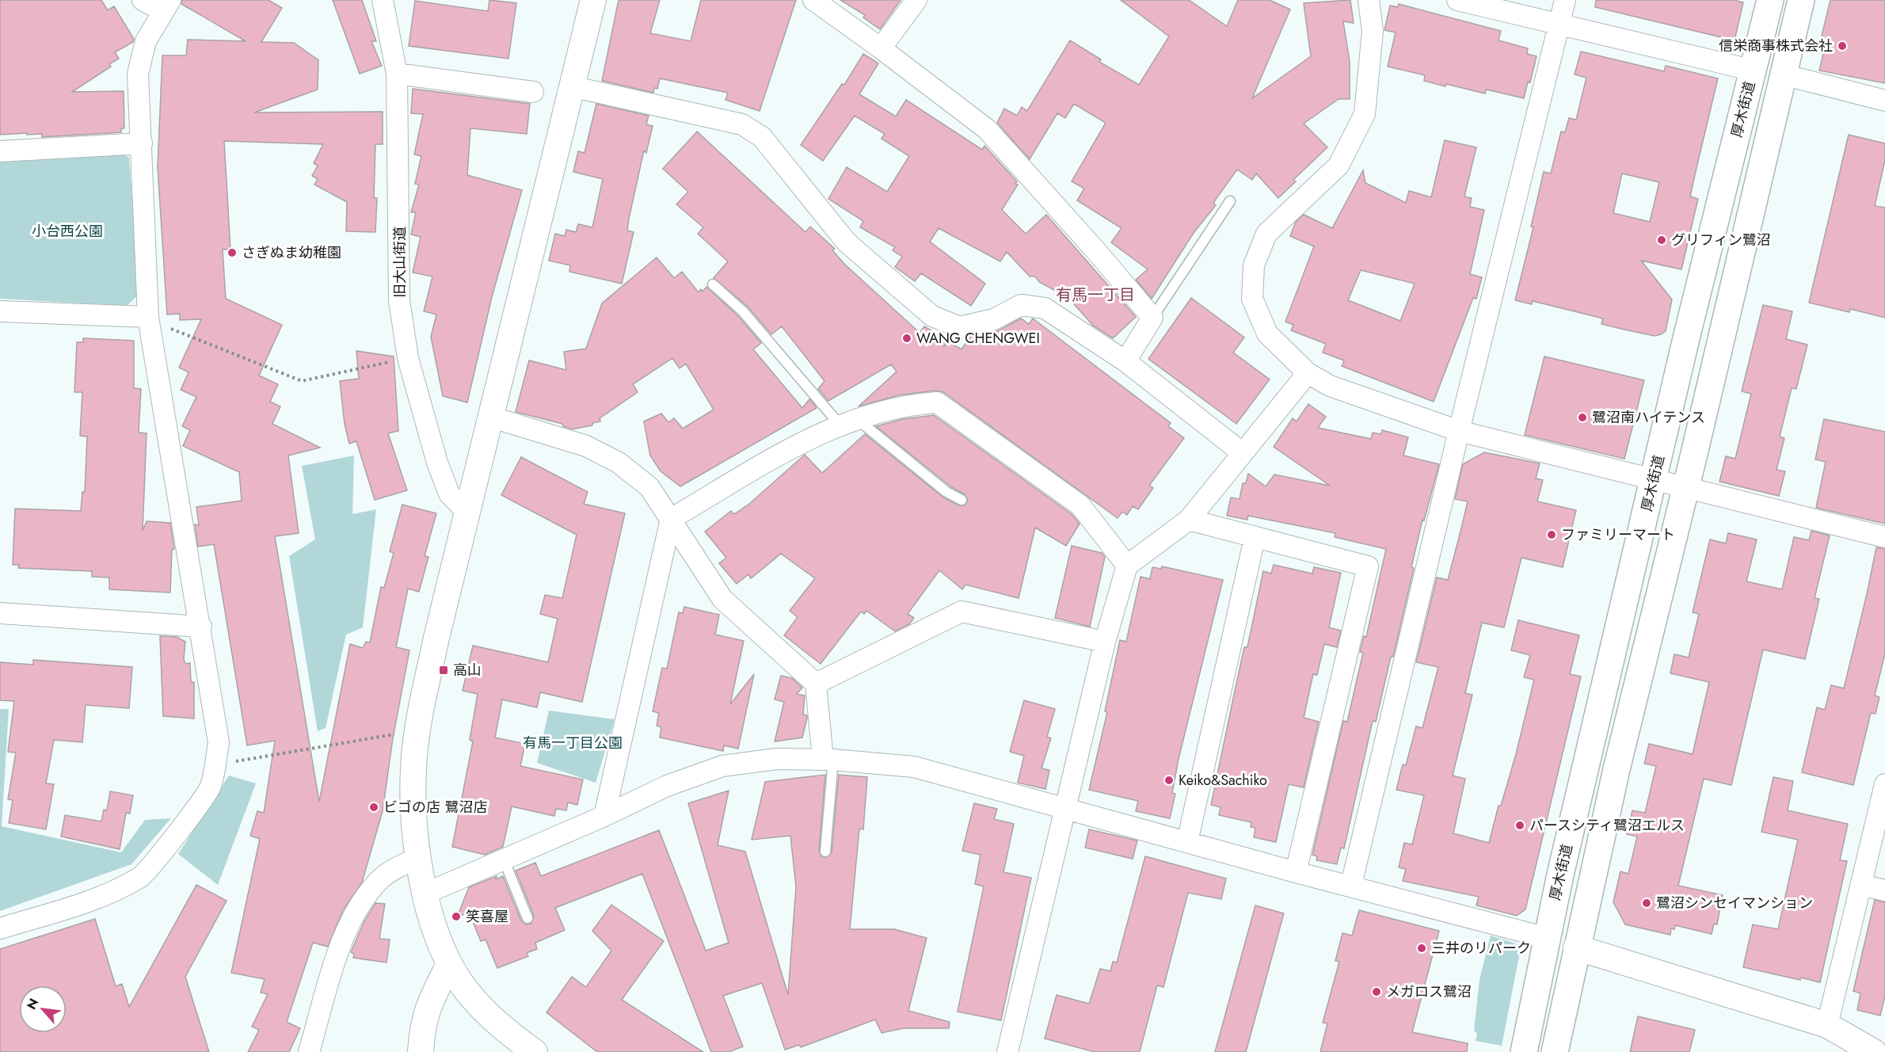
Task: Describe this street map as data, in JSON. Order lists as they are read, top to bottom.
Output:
{
  "streets": {
    "highway": ["厚木街道"],
    "street": ["旧大山街道"]
  },
  "districts": ["有馬一丁目"],
  "parks": ["小台西公園", "有馬一丁目公園"],
  "places": {
    "other": [
      "信栄商事株式会社",
      "グリフィン鷺沼",
      "さぎぬま幼稚園",
      "WANG CHENGWEI",
      "鷺沼南ハイテンス",
      "ファミリーマート",
      "Keiko&Sachiko",
      "ビゴの店 鷺沼店",
      "パースシティ鷺沼エルス",
      "鷺沼シンセイマンション",
      "笑喜屋",
      "三井のリパーク",
      "メガロス鷺沼"
    ],
    "transit": ["高山"]
  },
  "north": "top left"
}
